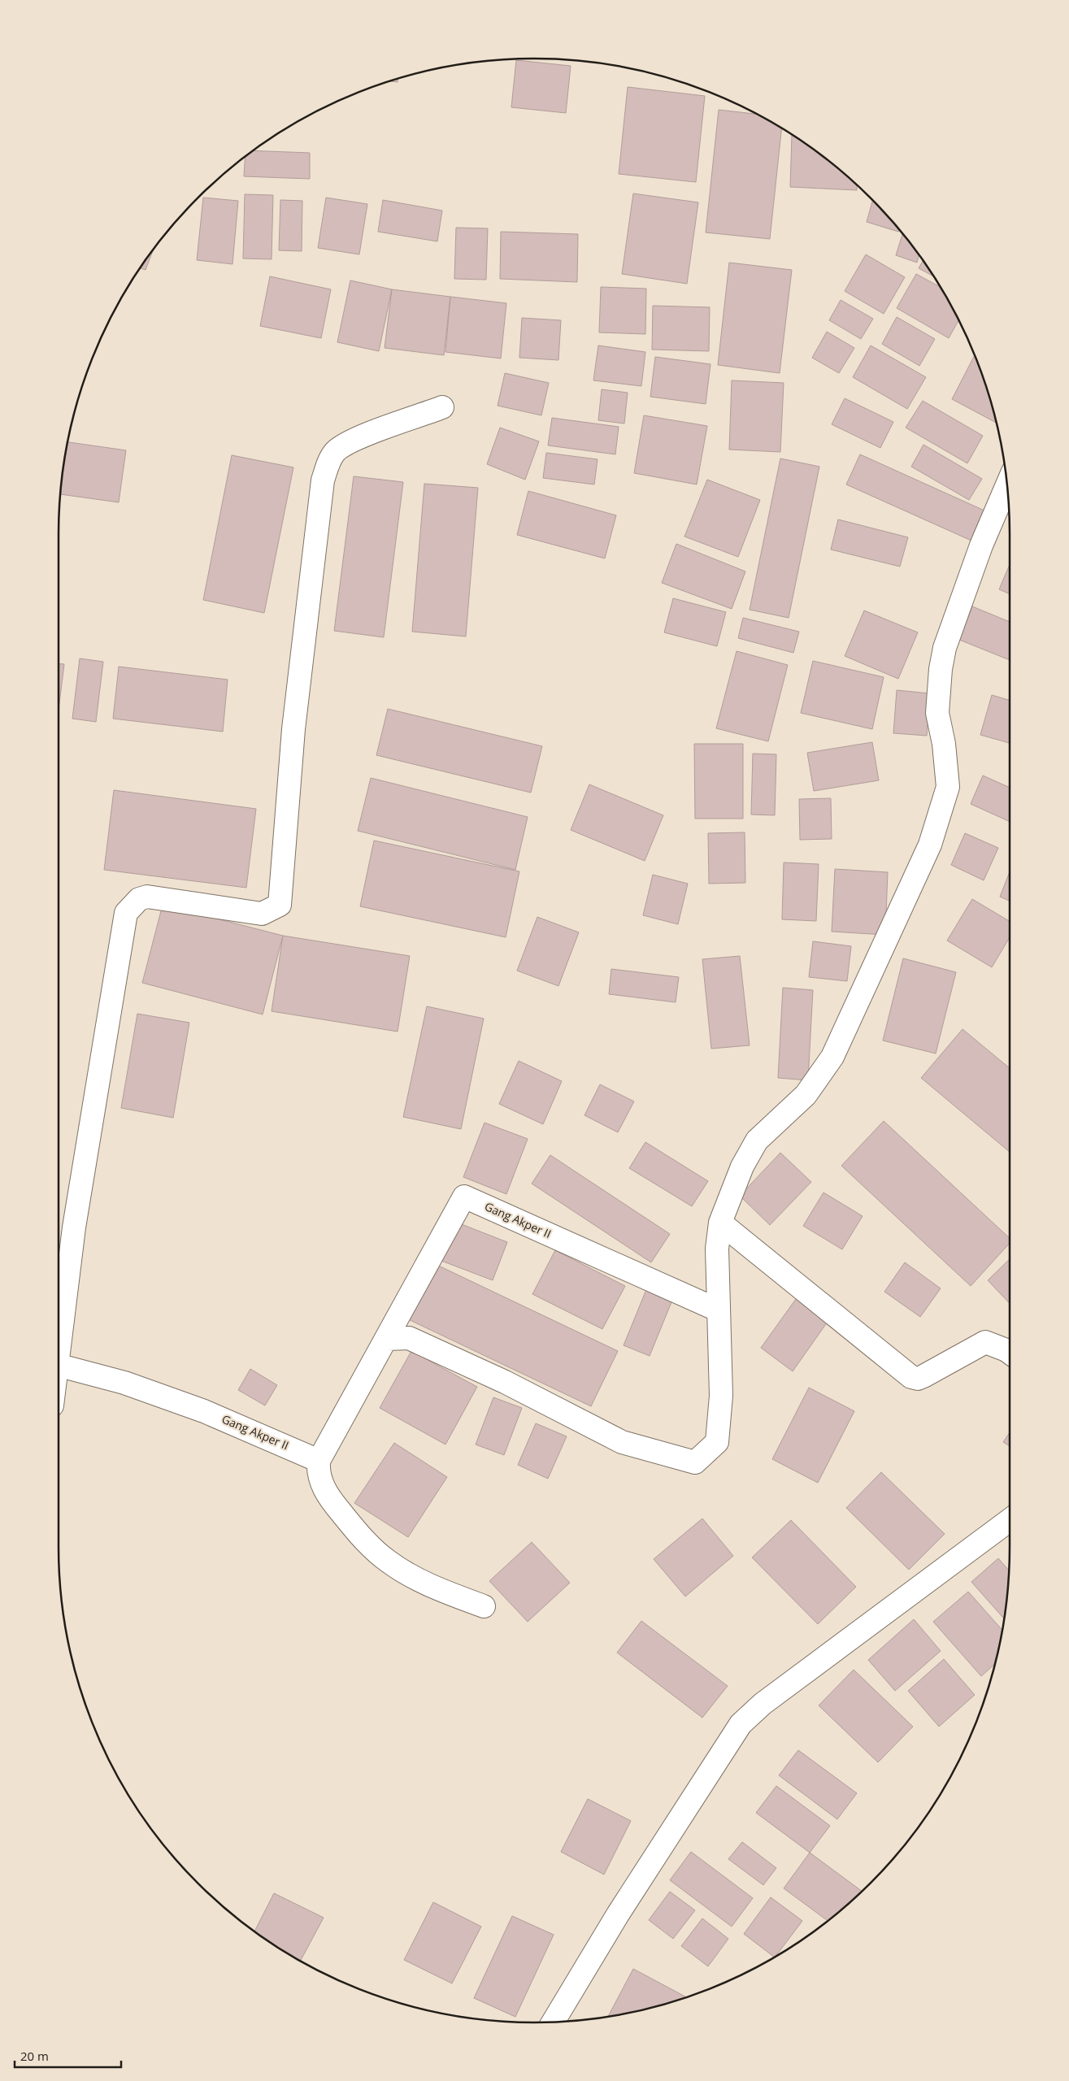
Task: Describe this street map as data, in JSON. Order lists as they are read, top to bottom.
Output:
{
  "streets": {
    "street": ["Gang Akper II"]
  },
  "scale_bar": "20 m"
}
